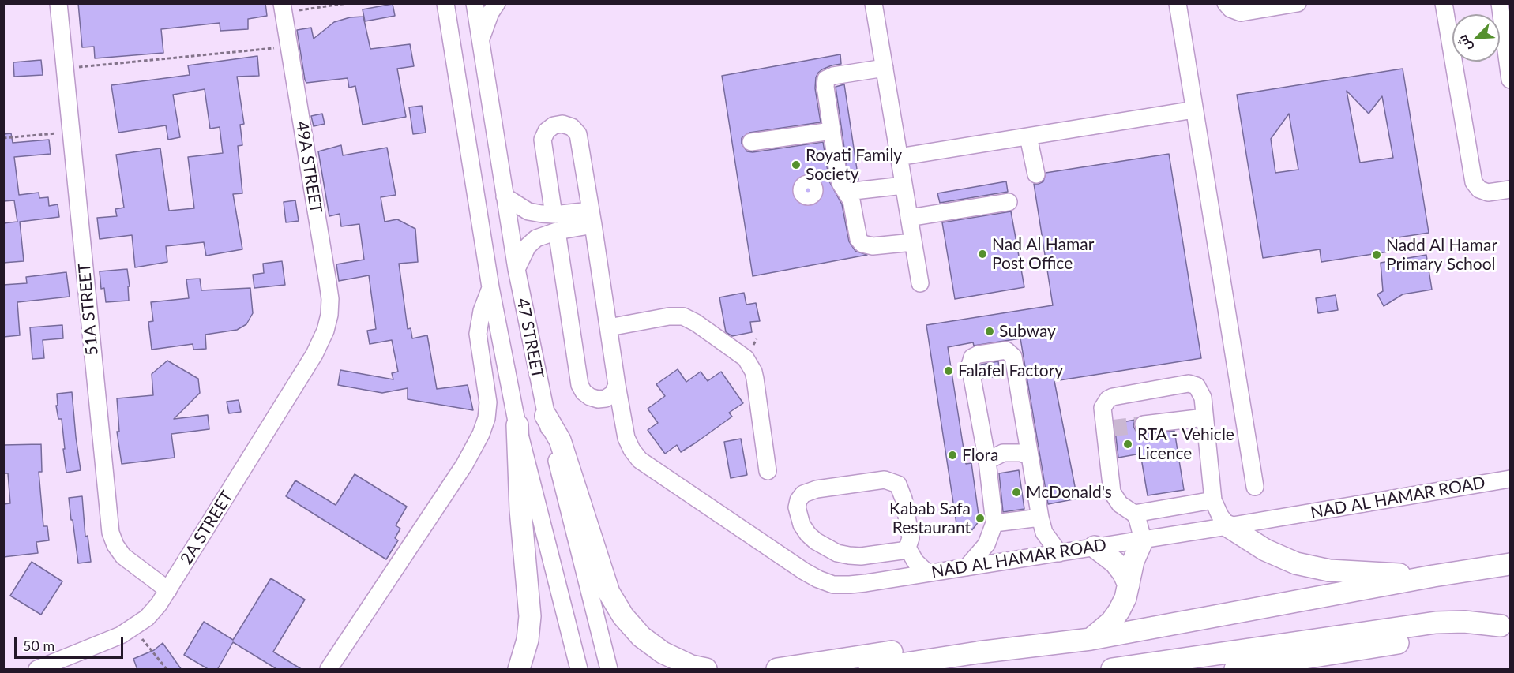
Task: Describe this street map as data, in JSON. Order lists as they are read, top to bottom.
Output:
{
  "streets": {
    "street": [
      "49A STREET",
      "51A STREET",
      "47 STREET",
      "NAD AL HAMAR ROAD",
      "2A STREET"
    ]
  },
  "crossings": [
    ["49A STREET", "2A STREET"],
    ["51A STREET", "2A STREET"]
  ],
  "places": [
    "Royati Family Society",
    "Nad Al Hamar Post Office",
    "Nadd Al Hamar Primary School",
    "Subway",
    "Falafel Factory",
    "RTA - Vehicle Licence",
    "Flora",
    "McDonald's",
    "Kabab Safa Restaurant"
  ],
  "scale_bar": "50 m",
  "north": "bottom left"
}
